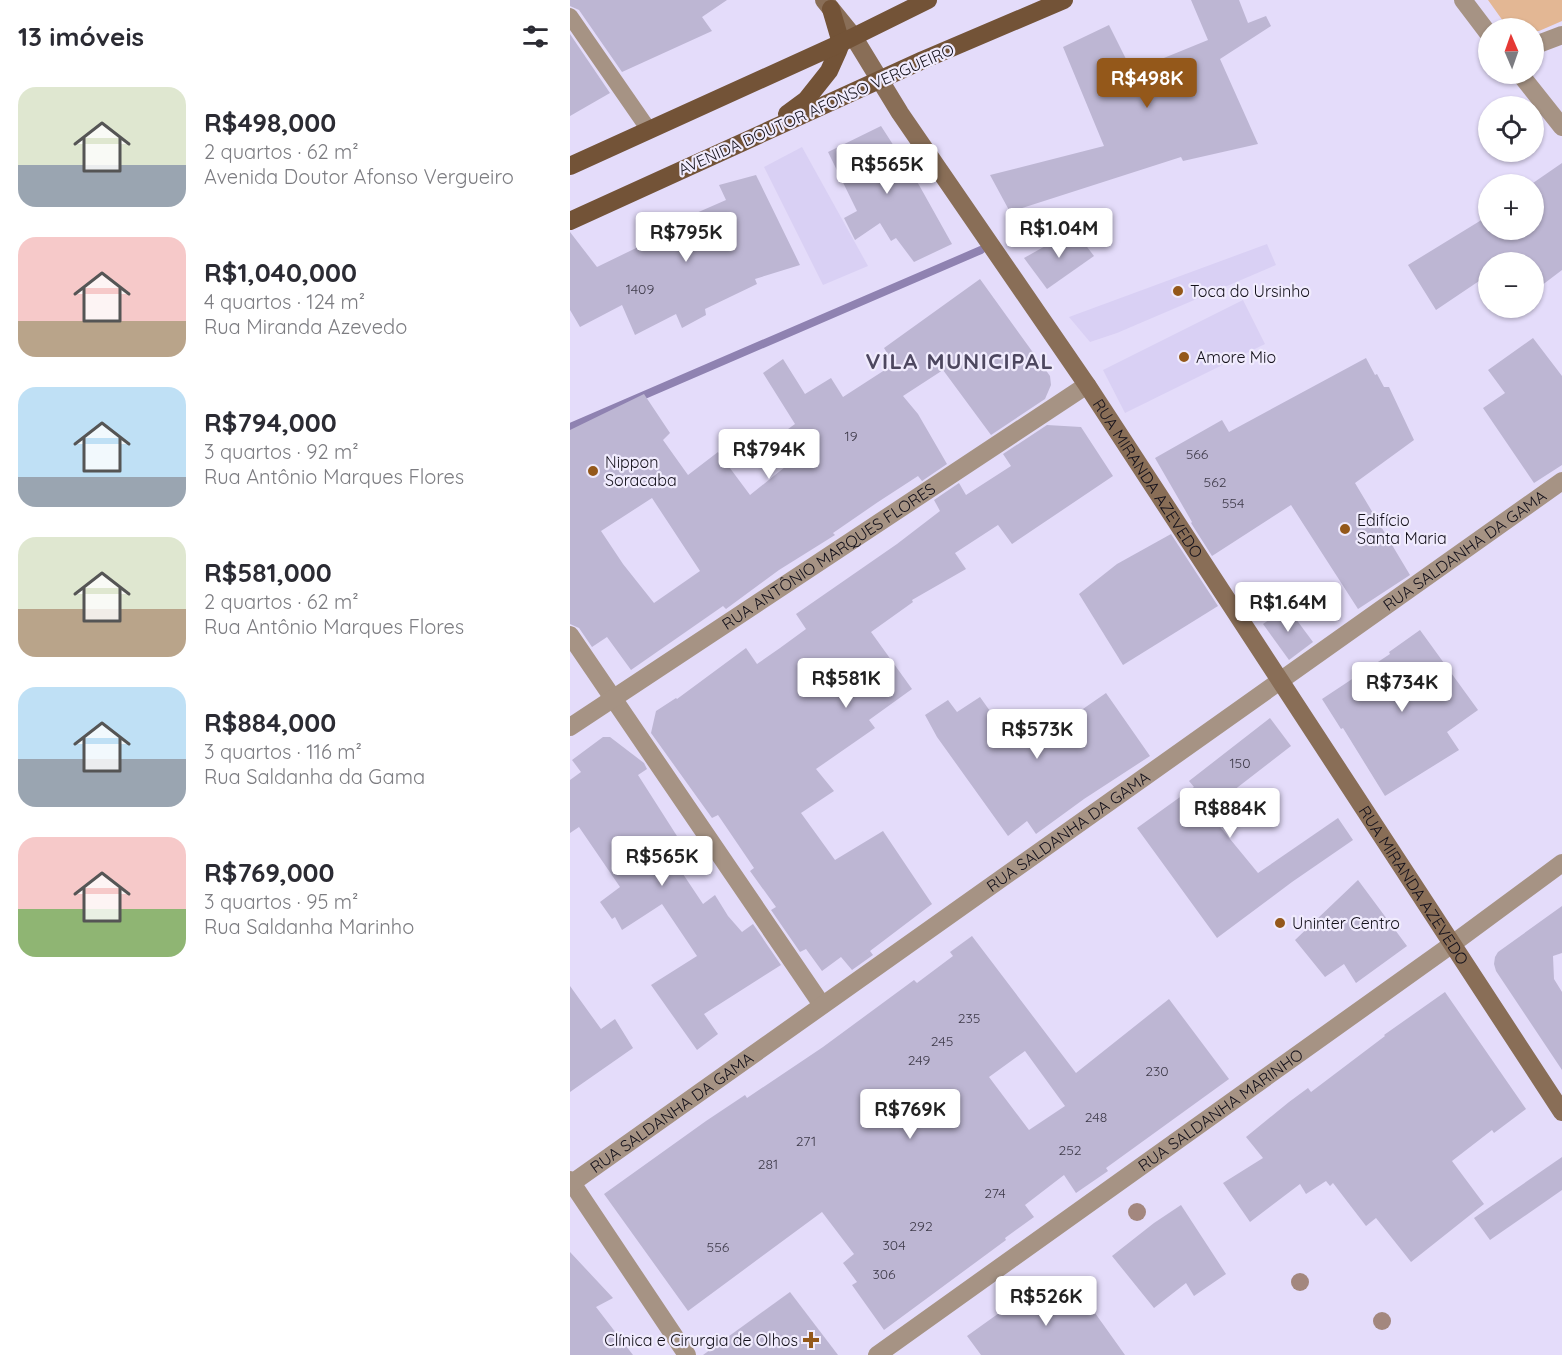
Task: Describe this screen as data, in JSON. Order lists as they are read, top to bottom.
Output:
{
  "streets": {
    "main road": ["AVENIDA DOUTOR AFONSO VERGUEIRO"],
    "street": [
      "RUA MIRANDA AZEVEDO",
      "RUA SALDANHA DA GAMA",
      "RUA ANTÔNIO MARQUES FLORES",
      "RUA SALDANHA MARINHO"
    ]
  },
  "crossings": [
    ["AVENIDA DOUTOR AFONSO VERGUEIRO", "RUA MIRANDA AZEVEDO"],
    ["RUA MIRANDA AZEVEDO", "RUA SALDANHA DA GAMA"],
    ["RUA MIRANDA AZEVEDO", "RUA ANTÔNIO MARQUES FLORES"],
    ["RUA MIRANDA AZEVEDO", "RUA SALDANHA MARINHO"]
  ],
  "districts": ["VILA MUNICIPAL"],
  "places": {
    "other": [
      "Toca do Ursinho",
      "Amore Mio",
      "Nippon Soracaba",
      "Edifício Santa Maria",
      "Uninter Centro"
    ],
    "health": ["Clínica e Cirurgia de Olhos"]
  },
  "house_numbers": [
    "1409",
    "19",
    "566",
    "562",
    "554",
    "150",
    "235",
    "245",
    "249",
    "230",
    "248",
    "271",
    "252",
    "281",
    "274",
    "292",
    "304",
    "556",
    "306"
  ],
  "north": "top",
  "page": {
    "heading": "13 imóveis",
    "map_buttons": ["+", "−"],
    "price": [
      "R$498K",
      "R$565K",
      "R$1.04M",
      "R$795K",
      "R$794K",
      "R$1.64M",
      "R$581K",
      "R$734K",
      "R$573K",
      "R$884K",
      "R$565K",
      "R$769K",
      "R$526K"
    ],
    "list": [
      {
        "name": "R$498,000",
        "note": "2 quartos · 62 m² · Avenida Doutor Afonso Vergueiro"
      },
      {
        "name": "R$1,040,000",
        "note": "4 quartos · 124 m² · Rua Miranda Azevedo"
      },
      {
        "name": "R$794,000",
        "note": "3 quartos · 92 m² · Rua Antônio Marques Flores"
      },
      {
        "name": "R$581,000",
        "note": "2 quartos · 62 m² · Rua Antônio Marques Flores"
      },
      {
        "name": "R$884,000",
        "note": "3 quartos · 116 m² · Rua Saldanha da Gama"
      },
      {
        "name": "R$769,000",
        "note": "3 quartos · 95 m² · Rua Saldanha Marinho"
      }
    ]
  }
}
